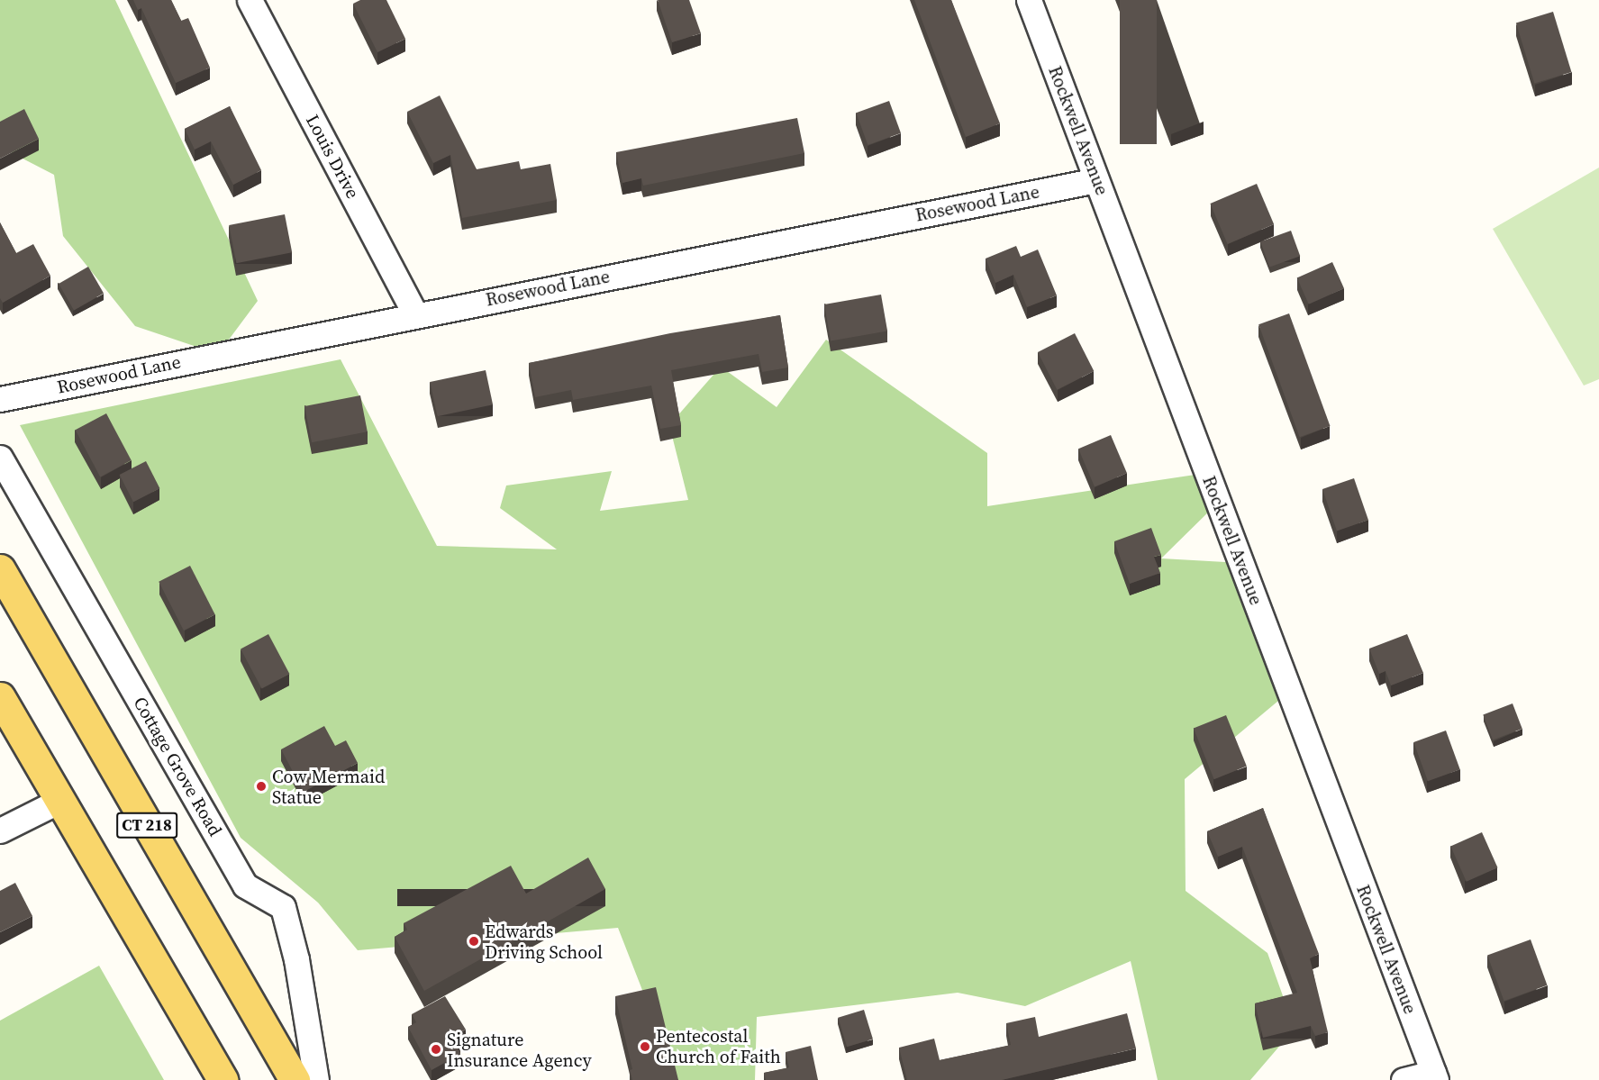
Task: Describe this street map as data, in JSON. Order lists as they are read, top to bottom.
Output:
{
  "streets": {
    "main road": ["CT 218"],
    "street": [
      "Rockwell Avenue",
      "Louis Drive",
      "Rosewood Lane",
      "Cottage Grove Road"
    ]
  },
  "crossings": [
    ["Rockwell Avenue", "Rosewood Lane"],
    ["Louis Drive", "Rosewood Lane"]
  ],
  "places": [
    "Cow Mermaid Statue",
    "Edwards Driving School",
    "Pentecostal Church of Faith",
    "Signature Insurance Agency"
  ]
}
